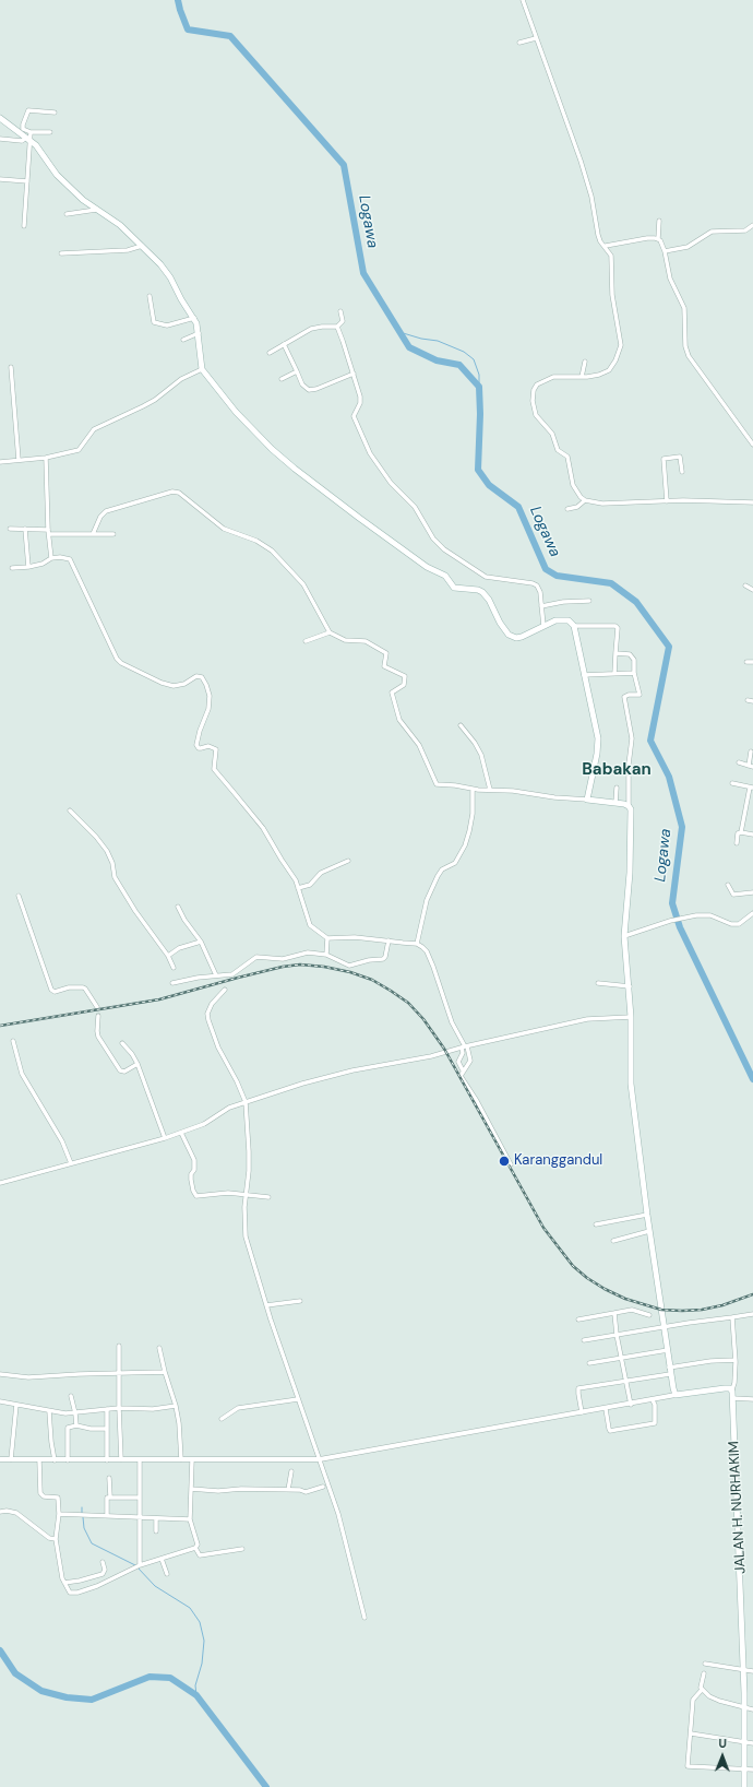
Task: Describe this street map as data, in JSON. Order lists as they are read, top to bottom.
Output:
{
  "streets": {
    "main road": ["JALAN H. NURHAKIM"]
  },
  "districts": ["Babakan"],
  "water": ["Logawa"],
  "places": ["Karanggandul"],
  "north": "top"
}
